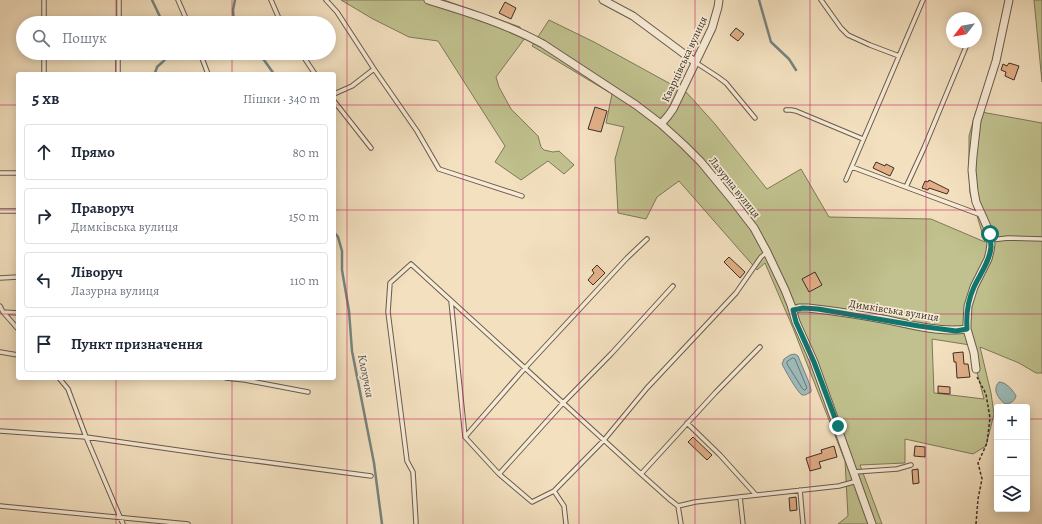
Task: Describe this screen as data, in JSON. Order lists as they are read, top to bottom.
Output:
{
  "streets": {
    "street": ["Кварцівська вулиця", "Лазурна вулиця", "Димківська вулиця"]
  },
  "crossings": [
    ["Кварцівська вулиця", "Лазурна вулиця"],
    ["Лазурна вулиця", "Димківська вулиця"]
  ],
  "water": ["Клокучка"],
  "north": "bottom left",
  "page": {
    "search": "Пошук",
    "heading": ["5 хв", "Пішки · 340 m"],
    "list": [
      ["Прямо", "80 m"],
      ["Праворуч", "Димківська вулиця", "150 m"],
      ["Ліворуч", "Лазурна вулиця", "110 m"],
      "Пункт призначення"
    ],
    "map_buttons": ["+", "−"]
  }
}
